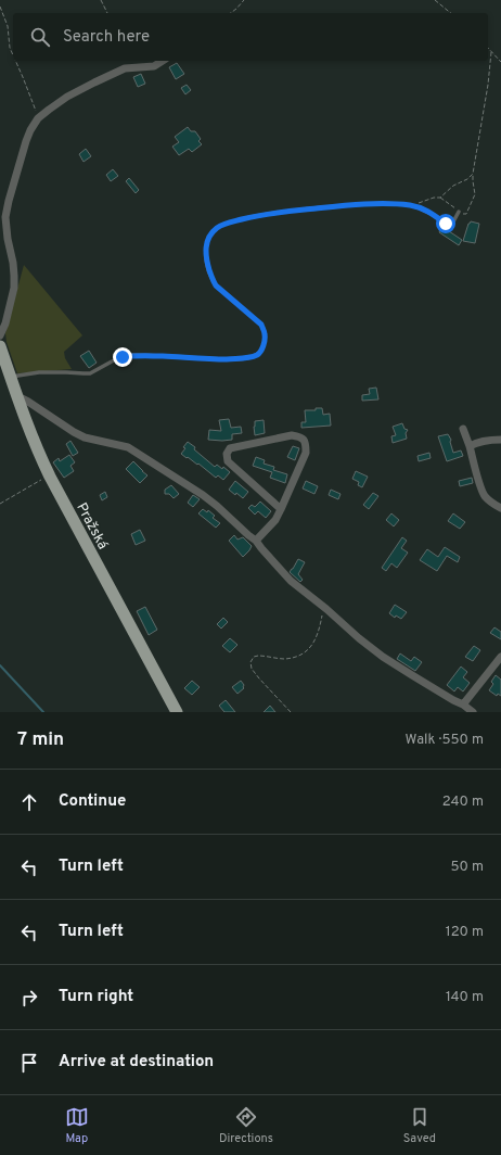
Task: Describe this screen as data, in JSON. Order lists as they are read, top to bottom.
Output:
{
  "streets": {
    "main road": ["Pražská"]
  },
  "page": {
    "search": "Search here",
    "heading": ["7 min", "Walk · 550 m"],
    "list": [
      ["Continue", "240 m"],
      ["Turn left", "50 m"],
      ["Turn left", "120 m"],
      ["Turn right", "140 m"],
      "Arrive at destination"
    ],
    "nav": ["Map", "Directions", "Saved"]
  }
}
